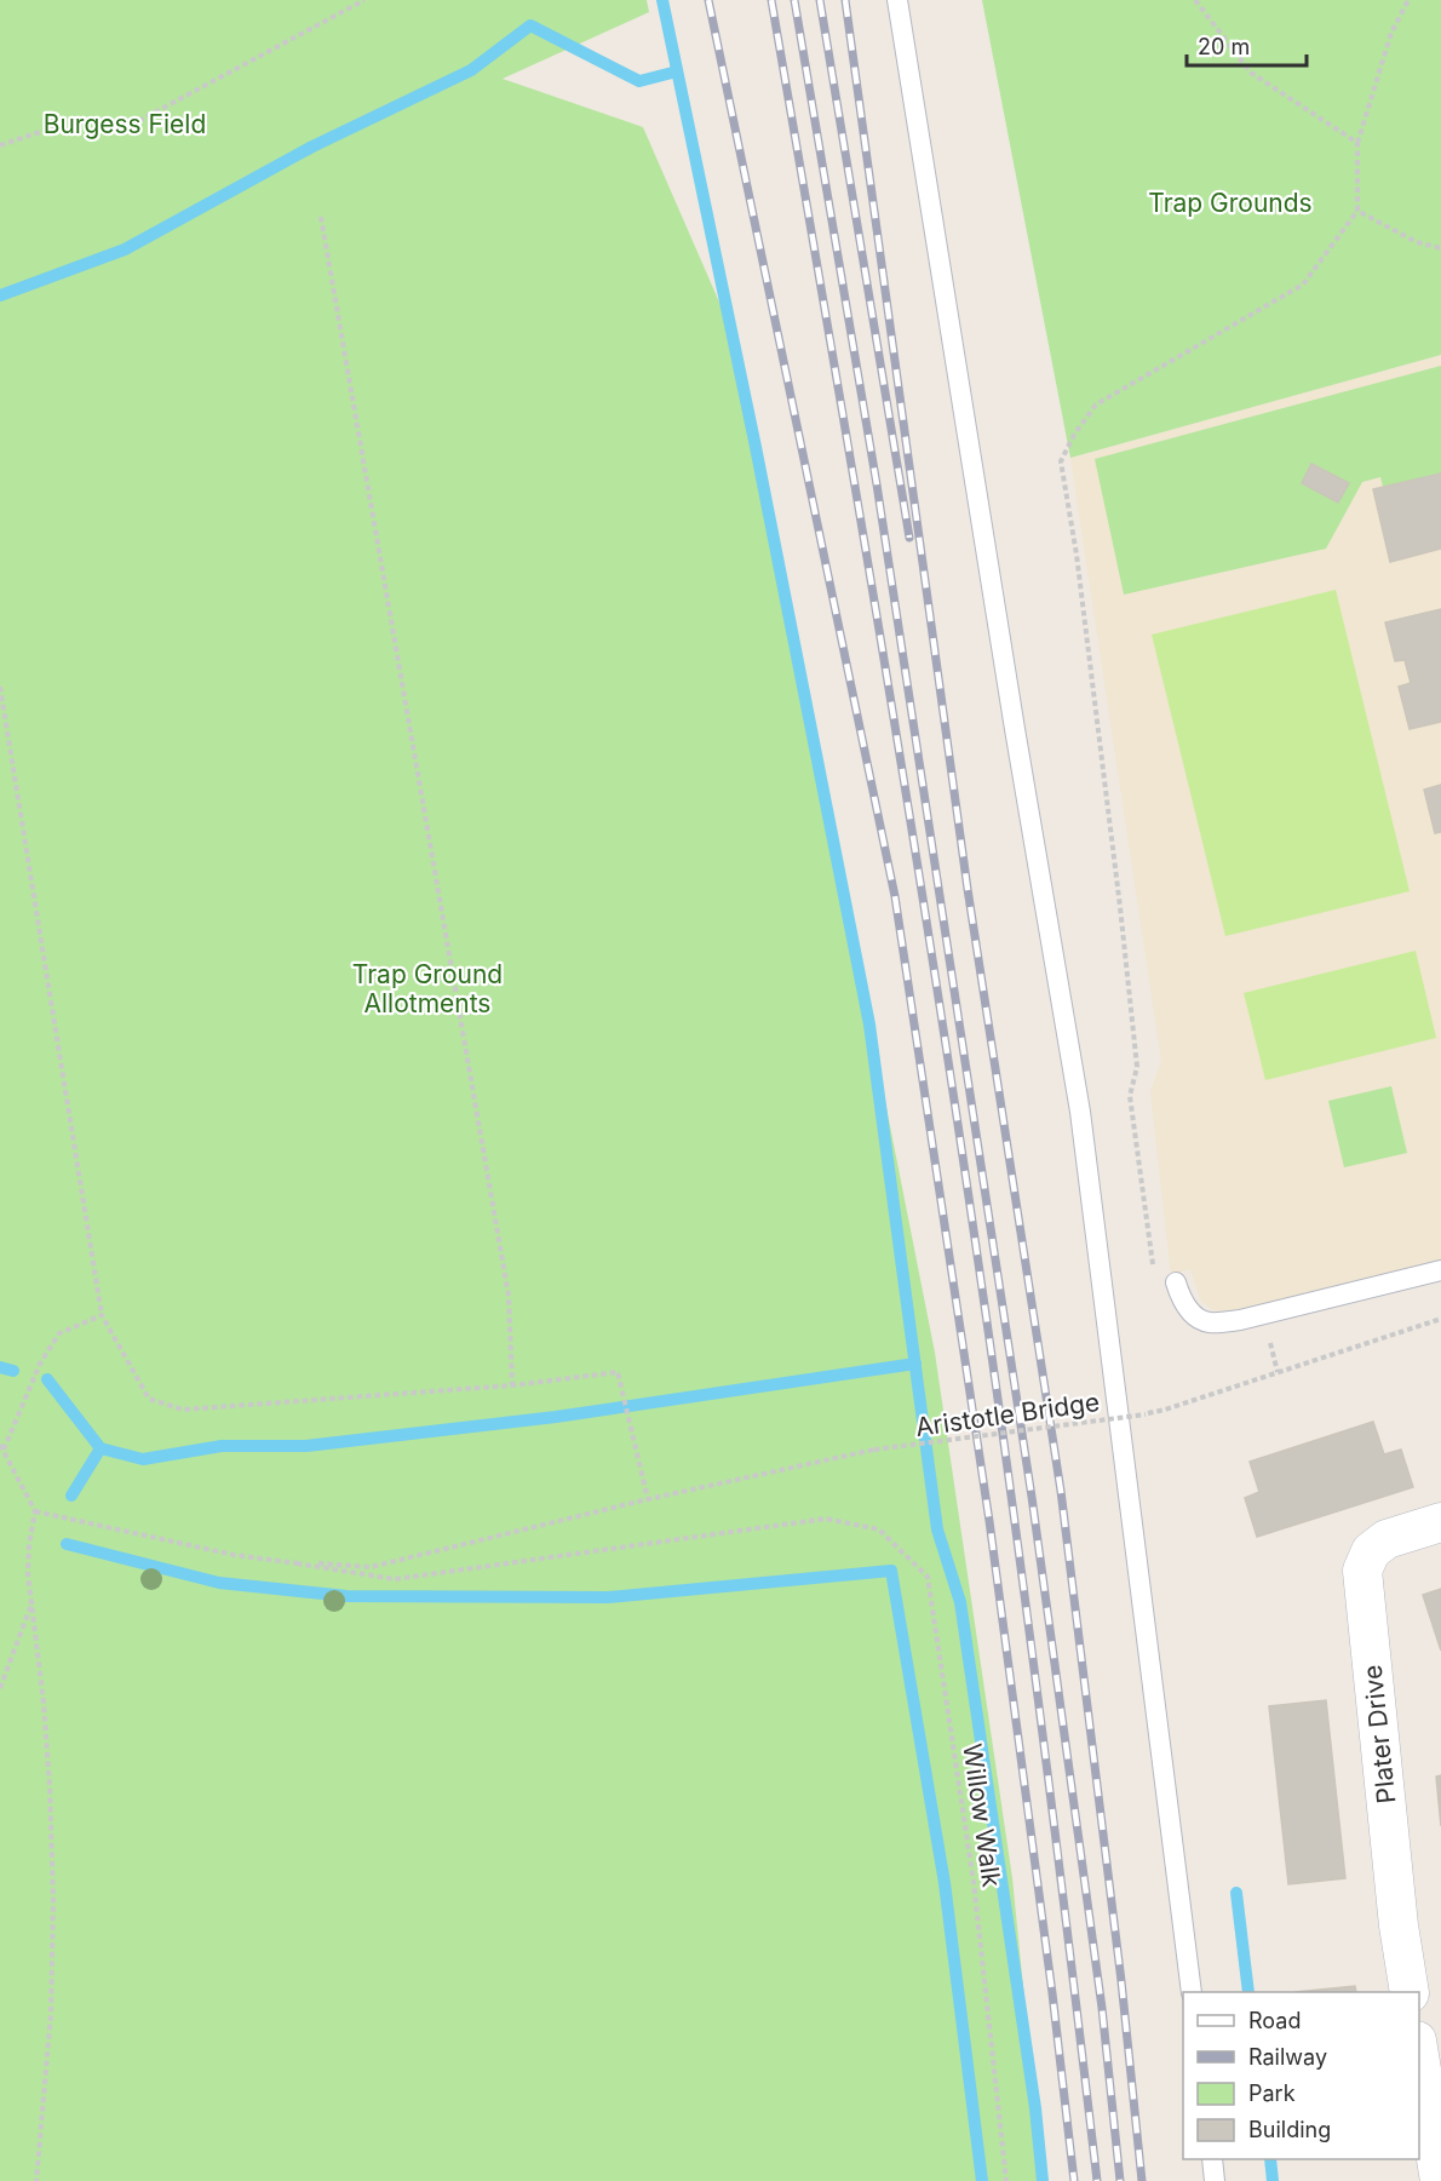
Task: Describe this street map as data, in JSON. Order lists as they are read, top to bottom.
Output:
{
  "streets": {
    "street": ["Plater Drive"],
    "path": ["Aristotle Bridge", "Willow Walk"]
  },
  "crossings": [
    ["Aristotle Bridge", "Willow Walk"]
  ],
  "parks": ["Burgess Field", "Trap Grounds", "Trap Ground Allotments"],
  "legend": [
    "Road",
    "Railway",
    "Park",
    "Building"
  ],
  "scale_bar": "20 m"
}
